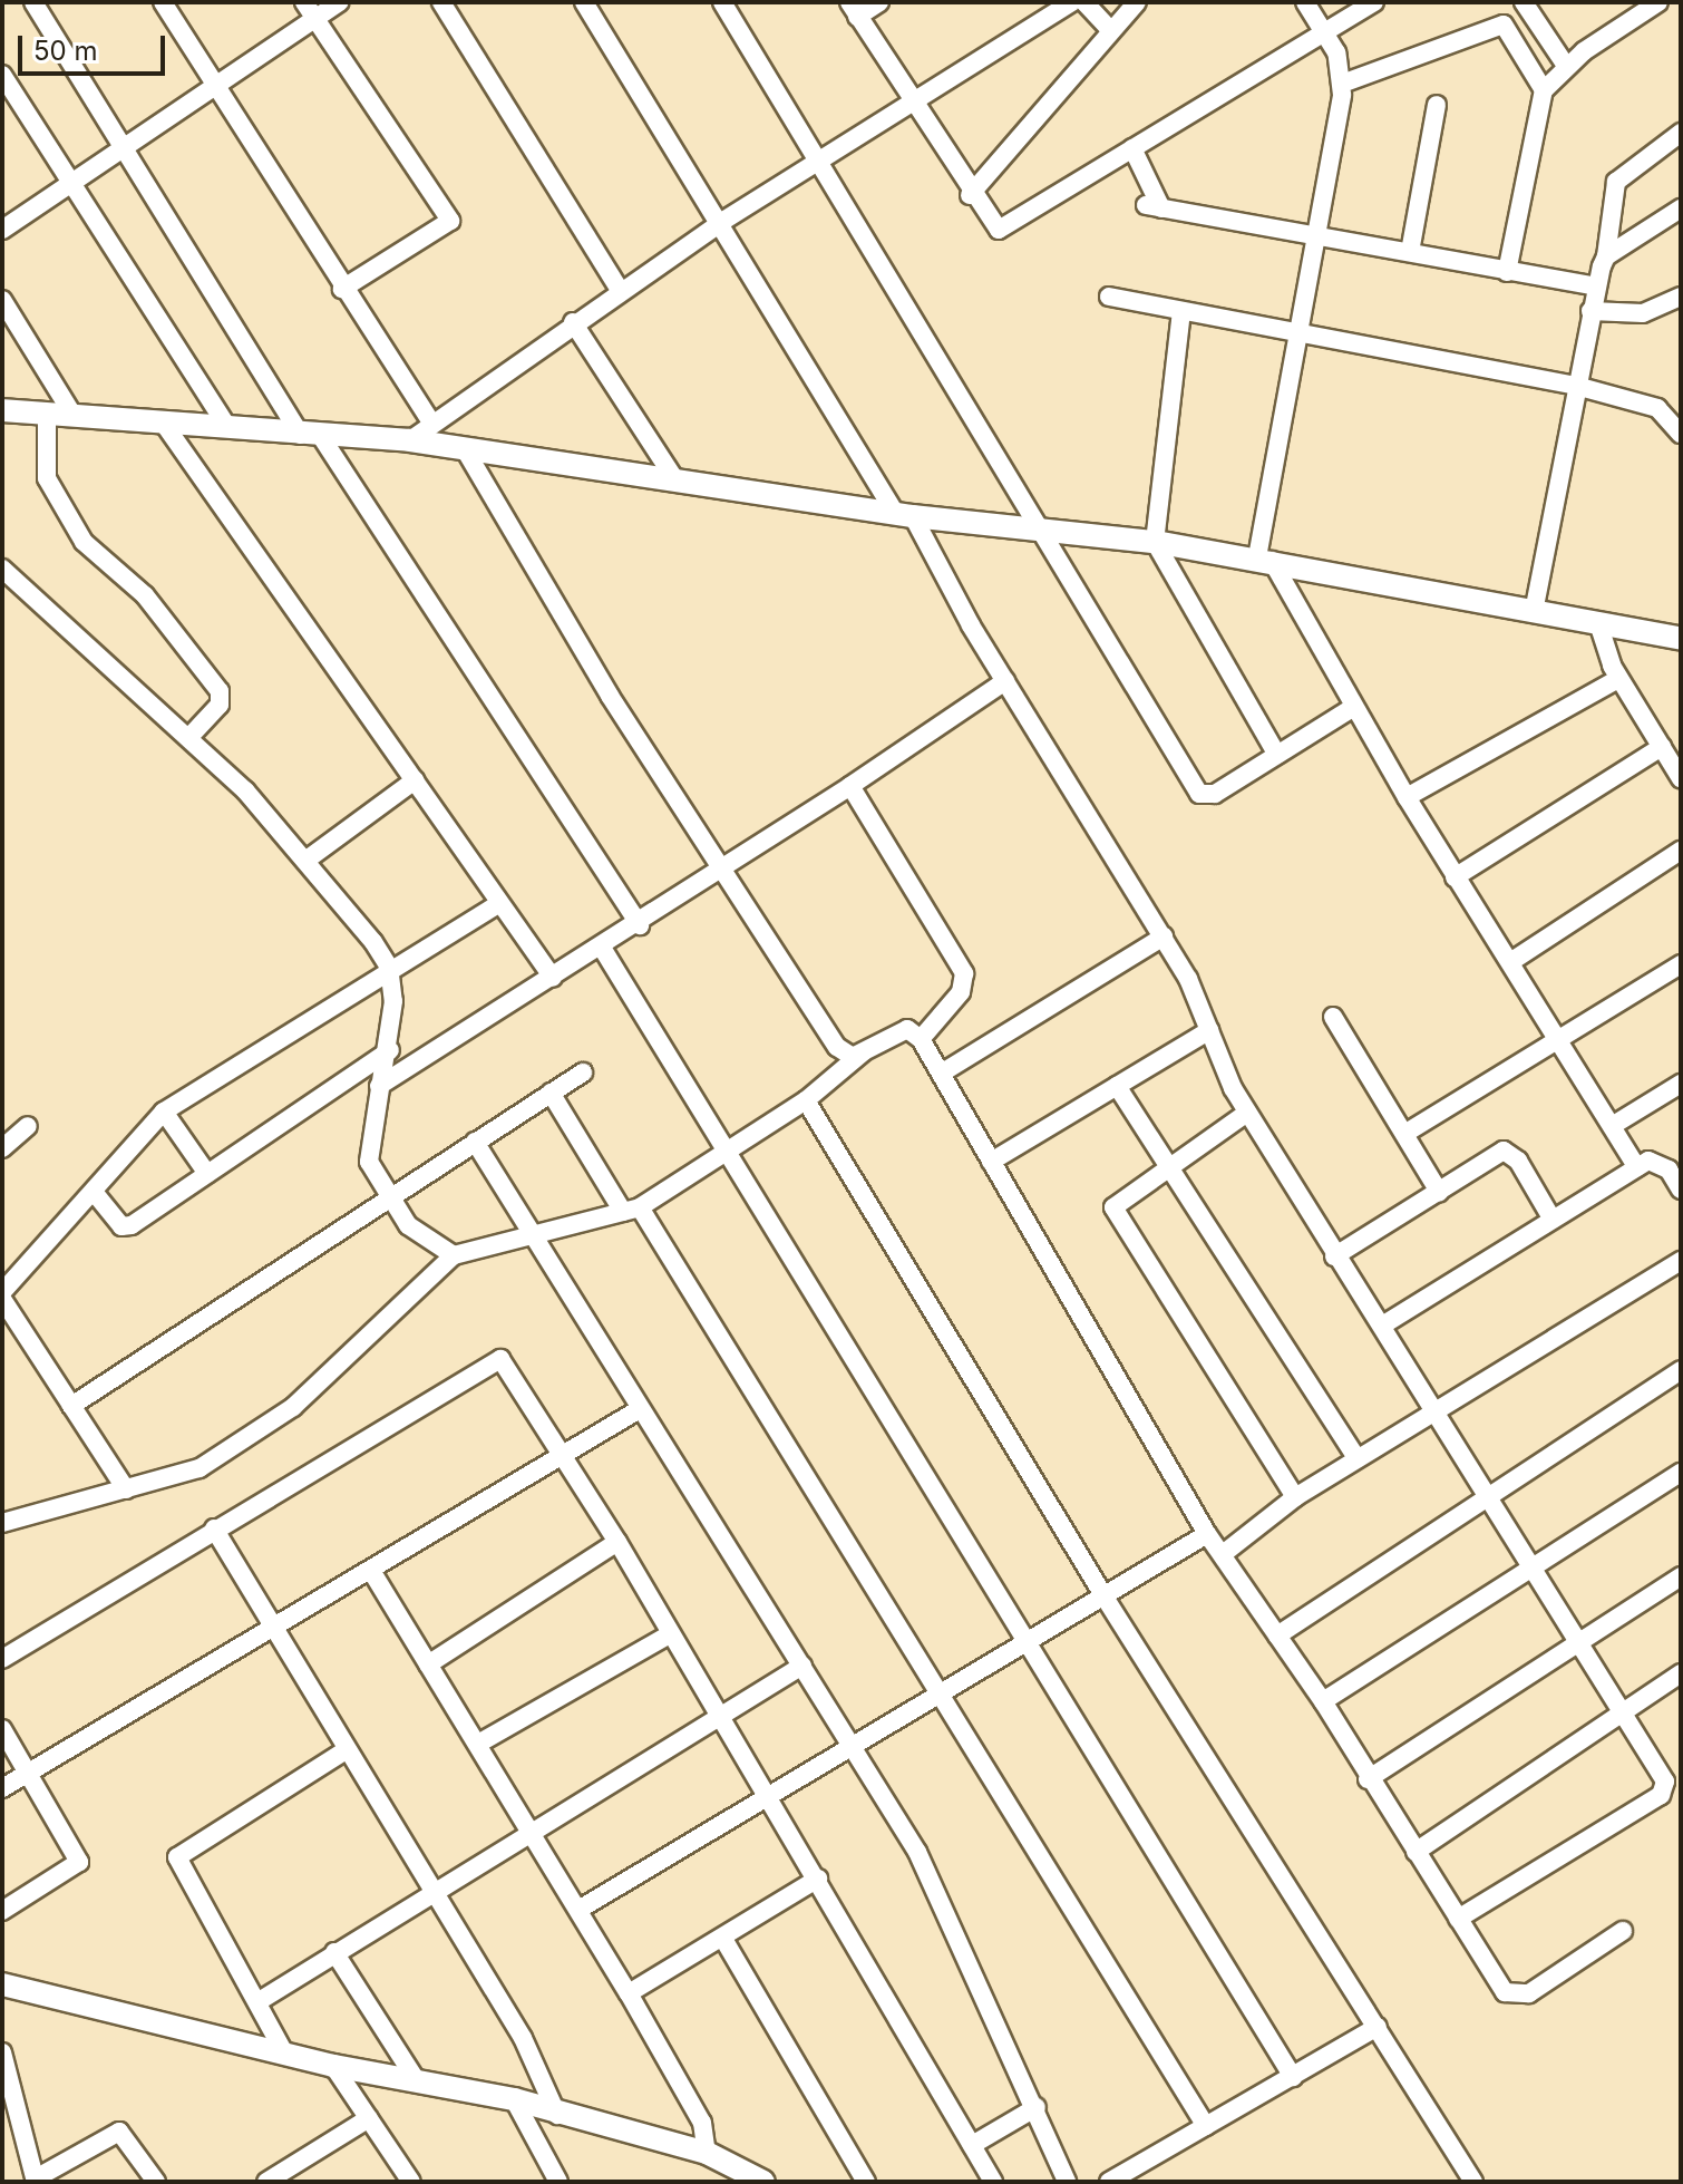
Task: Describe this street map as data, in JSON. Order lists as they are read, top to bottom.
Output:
{
  "scale_bar": "50 m"
}
